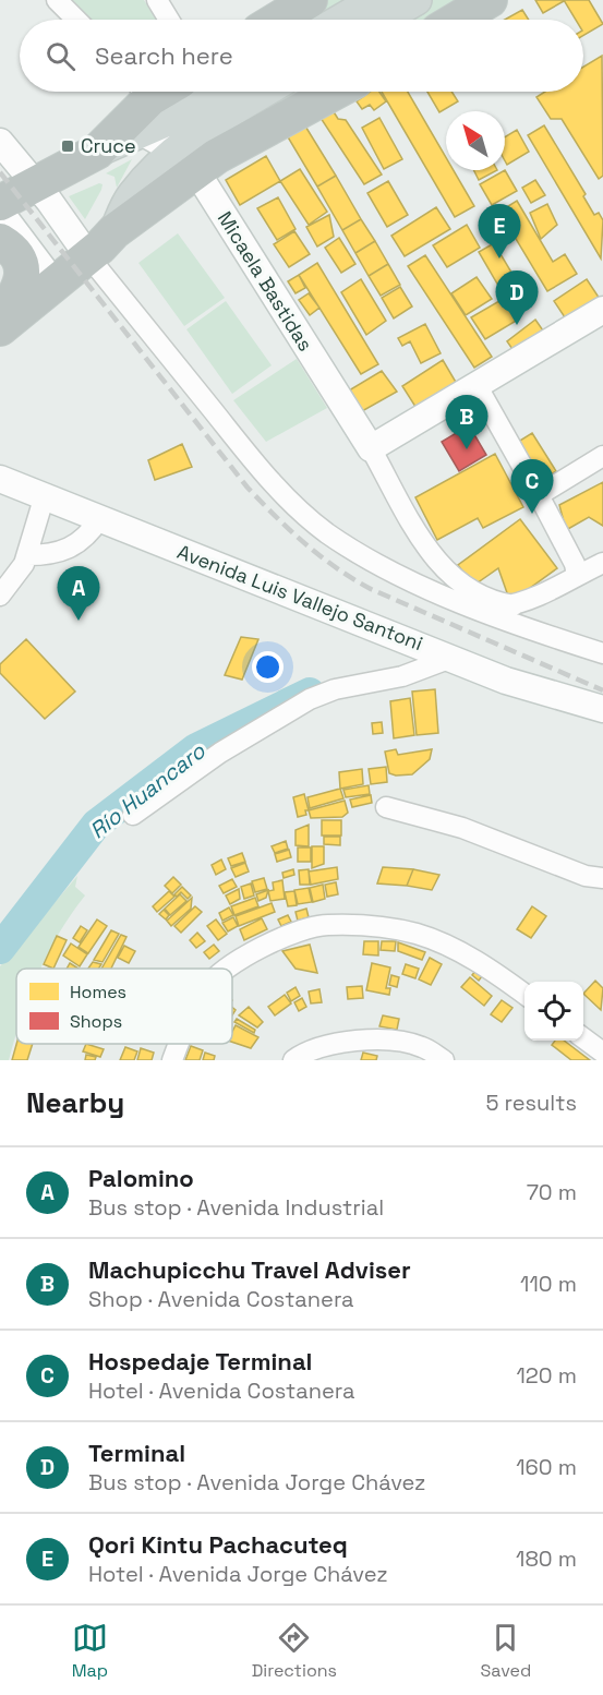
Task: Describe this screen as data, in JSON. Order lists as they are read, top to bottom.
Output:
{
  "streets": {
    "street": ["Micaela Bastidas", "Avenida Luis Vallejo Santoni"]
  },
  "water": ["Río Huancaro"],
  "places": {
    "transit": ["Cruce"]
  },
  "legend": ["Homes", "Shops"],
  "north": "top left",
  "page": {
    "search": "Search here",
    "pins": [
      "E",
      "D",
      "B",
      "C",
      "A"
    ],
    "heading": ["Nearby", "5 results"],
    "list": [
      {
        "mark": "A",
        "name": "Palomino",
        "note": "Bus stop · Avenida Industrial",
        "value": "70 m"
      },
      {
        "mark": "B",
        "name": "Machupicchu Travel Adviser",
        "note": "Shop · Avenida Costanera",
        "value": "110 m"
      },
      {
        "mark": "C",
        "name": "Hospedaje Terminal",
        "note": "Hotel · Avenida Costanera",
        "value": "120 m"
      },
      {
        "mark": "D",
        "name": "Terminal",
        "note": "Bus stop · Avenida Jorge Chávez",
        "value": "160 m"
      },
      {
        "mark": "E",
        "name": "Qori Kintu Pachacuteq",
        "note": "Hotel · Avenida Jorge Chávez",
        "value": "180 m"
      }
    ],
    "nav": ["Map", "Directions", "Saved"]
  }
}
